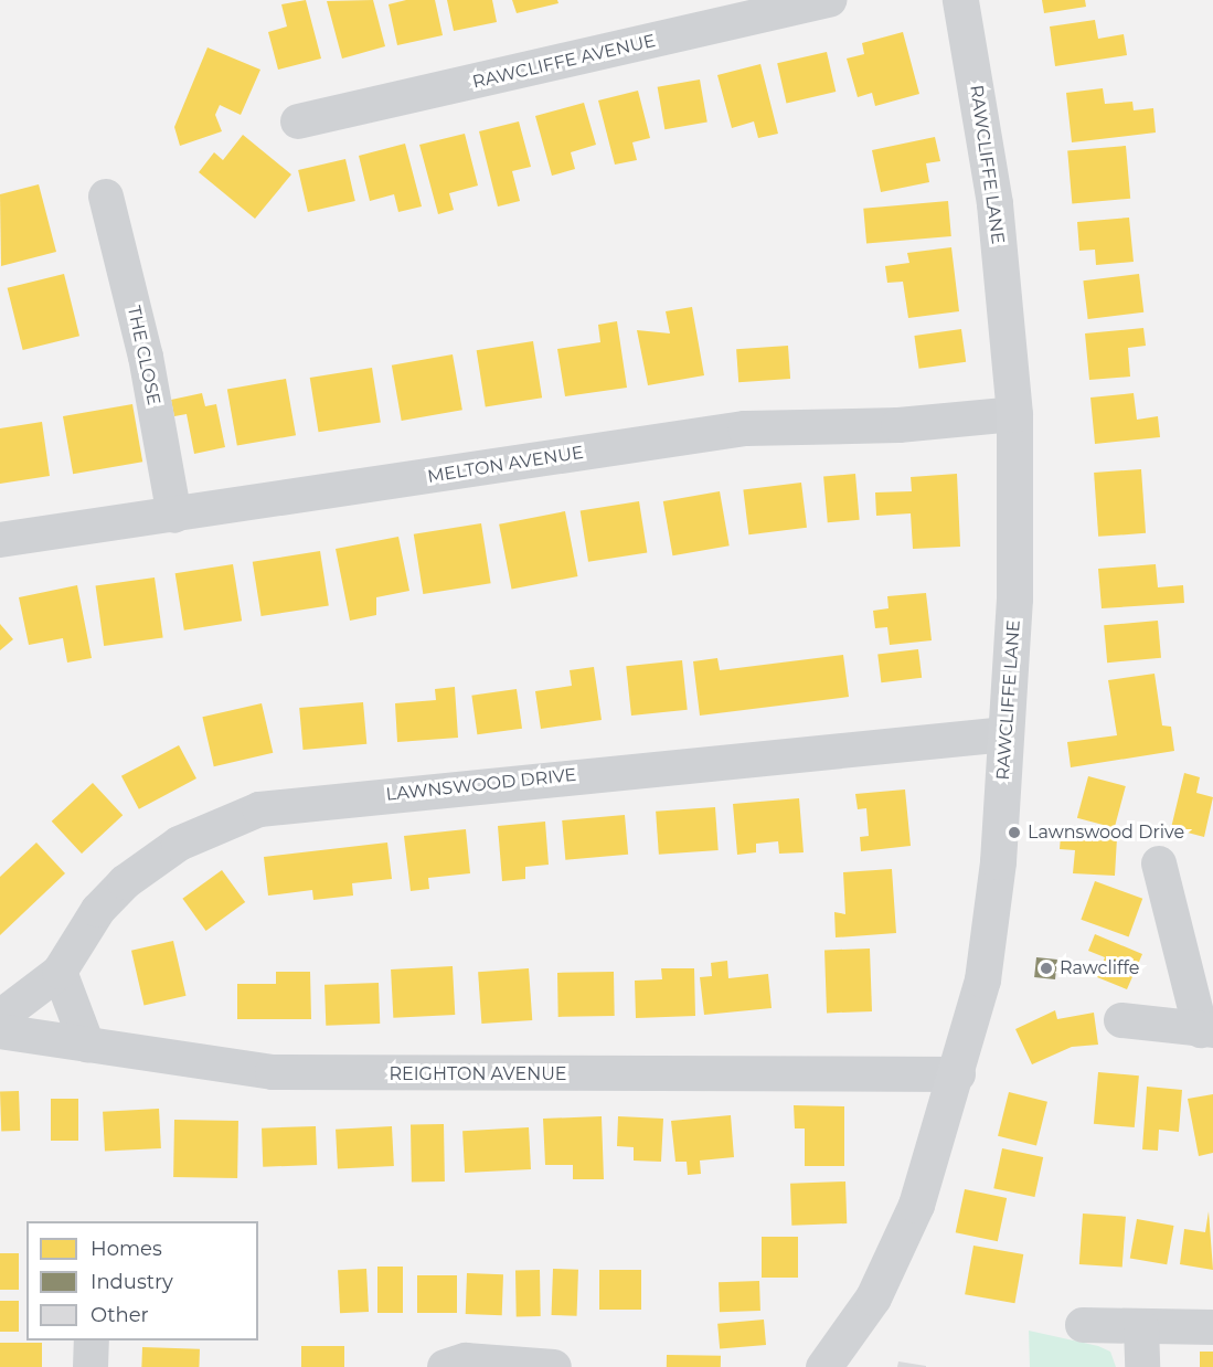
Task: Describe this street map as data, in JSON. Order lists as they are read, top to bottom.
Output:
{
  "streets": {
    "street": [
      "RAWCLIFFE AVENUE",
      "RAWCLIFFE LANE",
      "THE CLOSE",
      "MELTON AVENUE",
      "LAWNSWOOD DRIVE",
      "REIGHTON AVENUE"
    ]
  },
  "crossings": [
    ["RAWCLIFFE LANE", "MELTON AVENUE"],
    ["RAWCLIFFE LANE", "LAWNSWOOD DRIVE"],
    ["RAWCLIFFE LANE", "REIGHTON AVENUE"],
    ["THE CLOSE", "MELTON AVENUE"]
  ],
  "places": ["Lawnswood Drive", "Rawcliffe"],
  "legend": ["Homes", "Industry", "Other"]
}
